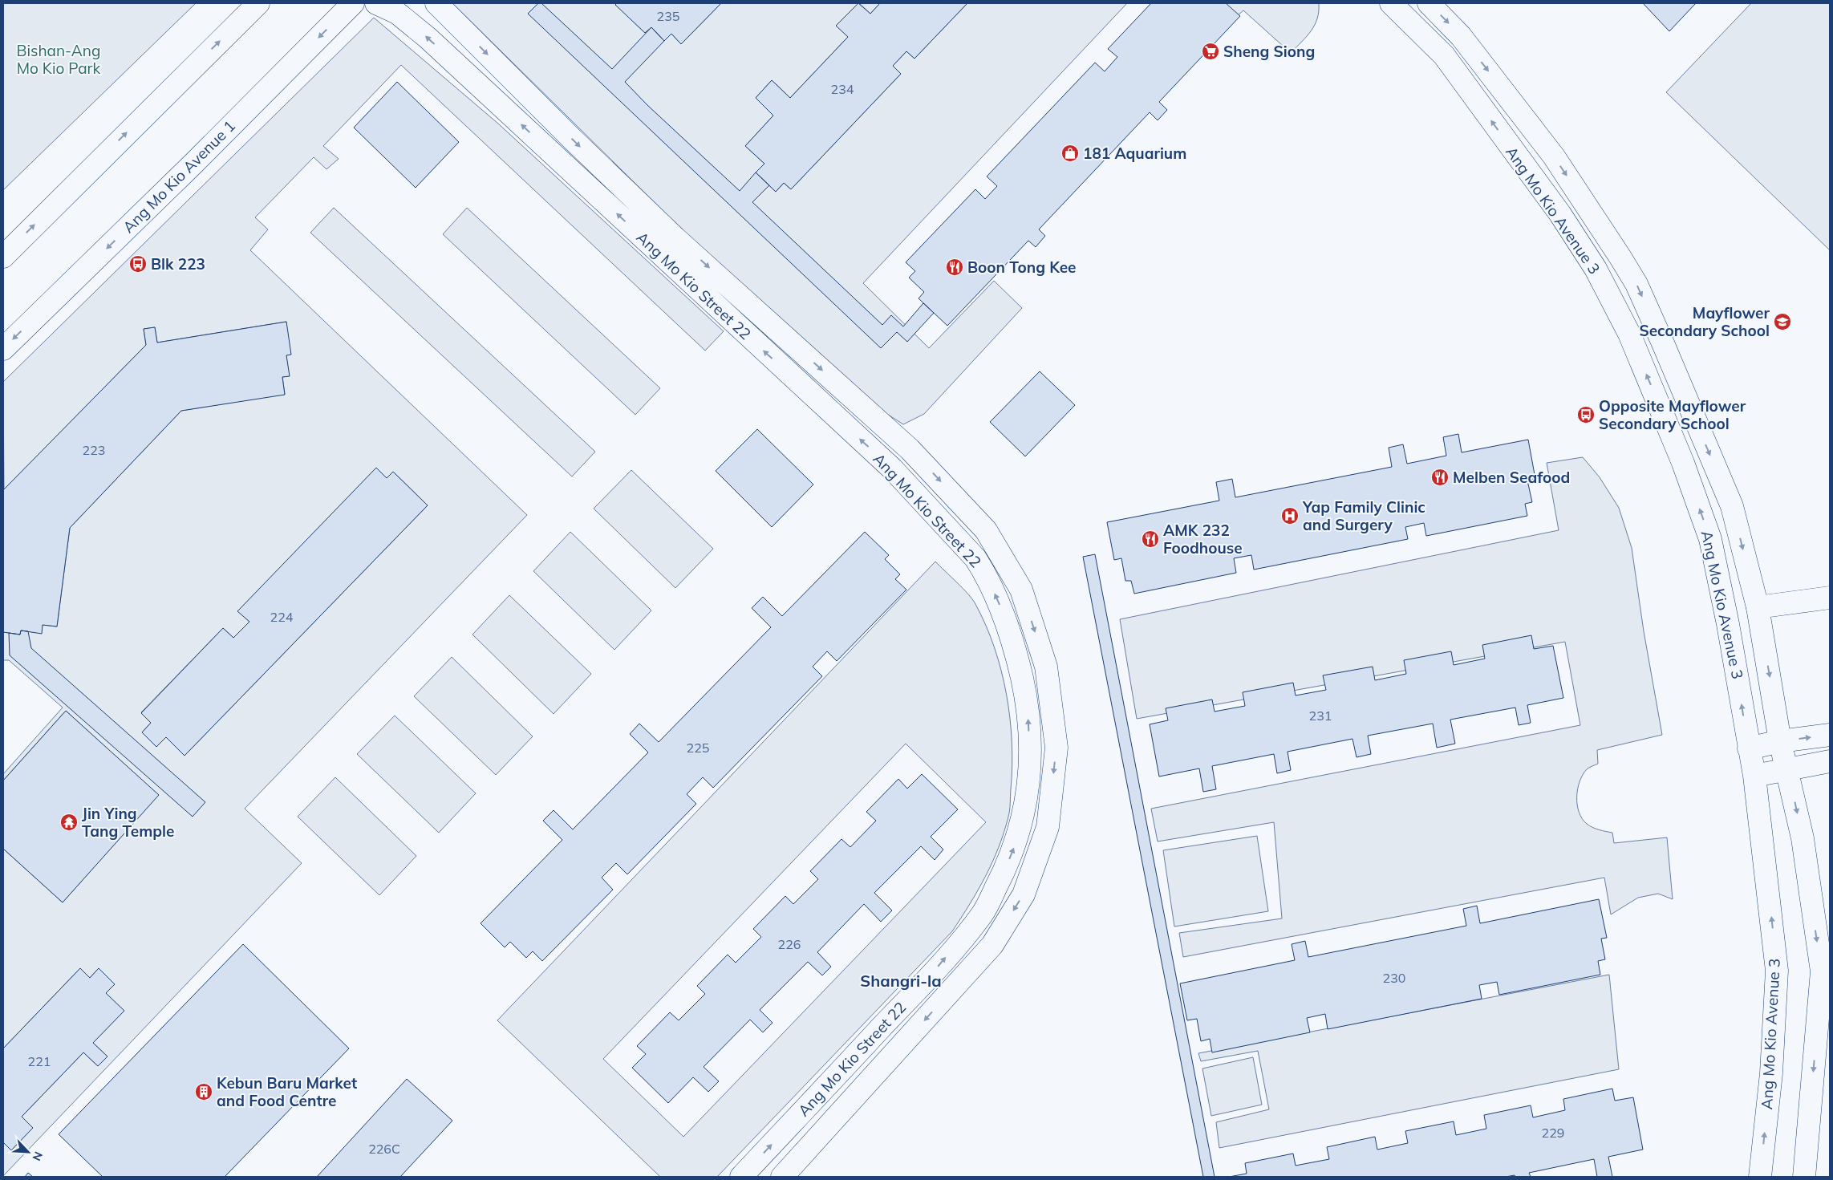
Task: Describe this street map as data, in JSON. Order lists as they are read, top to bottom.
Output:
{
  "streets": {
    "main road": ["Ang Mo Kio Avenue 1", "Ang Mo Kio Avenue 3", "Ang Mo Kio Street 22"]
  },
  "districts": ["Shangri-la"],
  "parks": ["Bishan-Ang Mo Kio Park"],
  "places": {
    "supermarket": ["Sheng Siong"],
    "shop": ["181 Aquarium"],
    "bus stop": ["Blk 223", "Opposite Mayflower Secondary School"],
    "restaurant": ["Boon Tong Kee", "Melben Seafood", "AMK 232 Foodhouse"],
    "school or university": ["Mayflower Secondary School"],
    "hospital": ["Yap Family Clinic and Surgery"],
    "temple": ["Jin Ying Tang Temple"],
    "building": ["Kebun Baru Market and Food Centre"]
  },
  "house_numbers": [
    "235",
    "234",
    "223",
    "224",
    "231",
    "225",
    "226",
    "230",
    "221",
    "229",
    "226C"
  ],
  "north": "bottom right"
}
